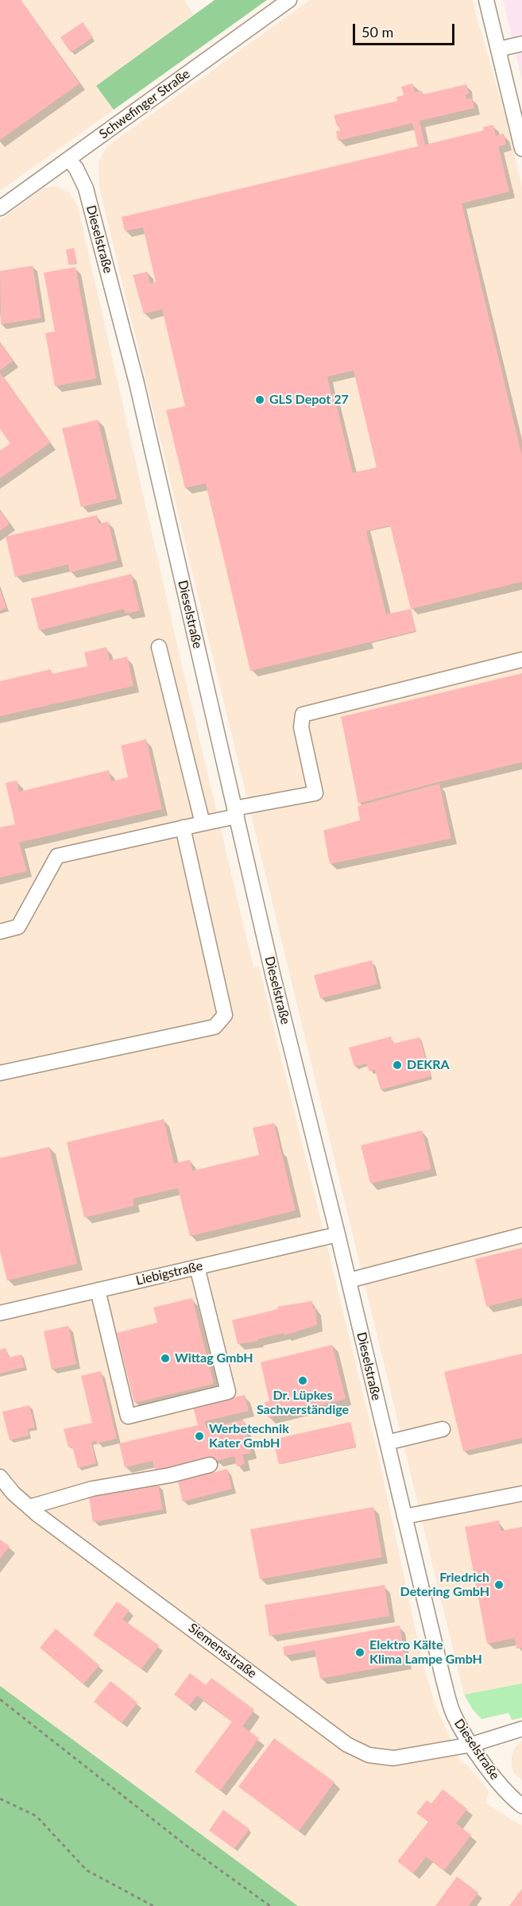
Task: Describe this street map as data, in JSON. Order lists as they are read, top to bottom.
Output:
{
  "streets": {
    "street": [
      "Schwefinger Straße",
      "Dieselstraße",
      "Liebigstraße",
      "Siemensstraße"
    ]
  },
  "crossings": [
    ["Schwefinger Straße", "Dieselstraße"],
    ["Dieselstraße", "Liebigstraße"],
    ["Dieselstraße", "Siemensstraße"]
  ],
  "places": [
    "GLS Depot 27",
    "DEKRA",
    "Wittag GmbH",
    "Dr. Lüpkes Sachverständige",
    "Werbetechnik Kater GmbH",
    "Friedrich Detering GmbH",
    "Elektro Kälte Klima Lampe GmbH"
  ],
  "scale_bar": "50 m"
}
